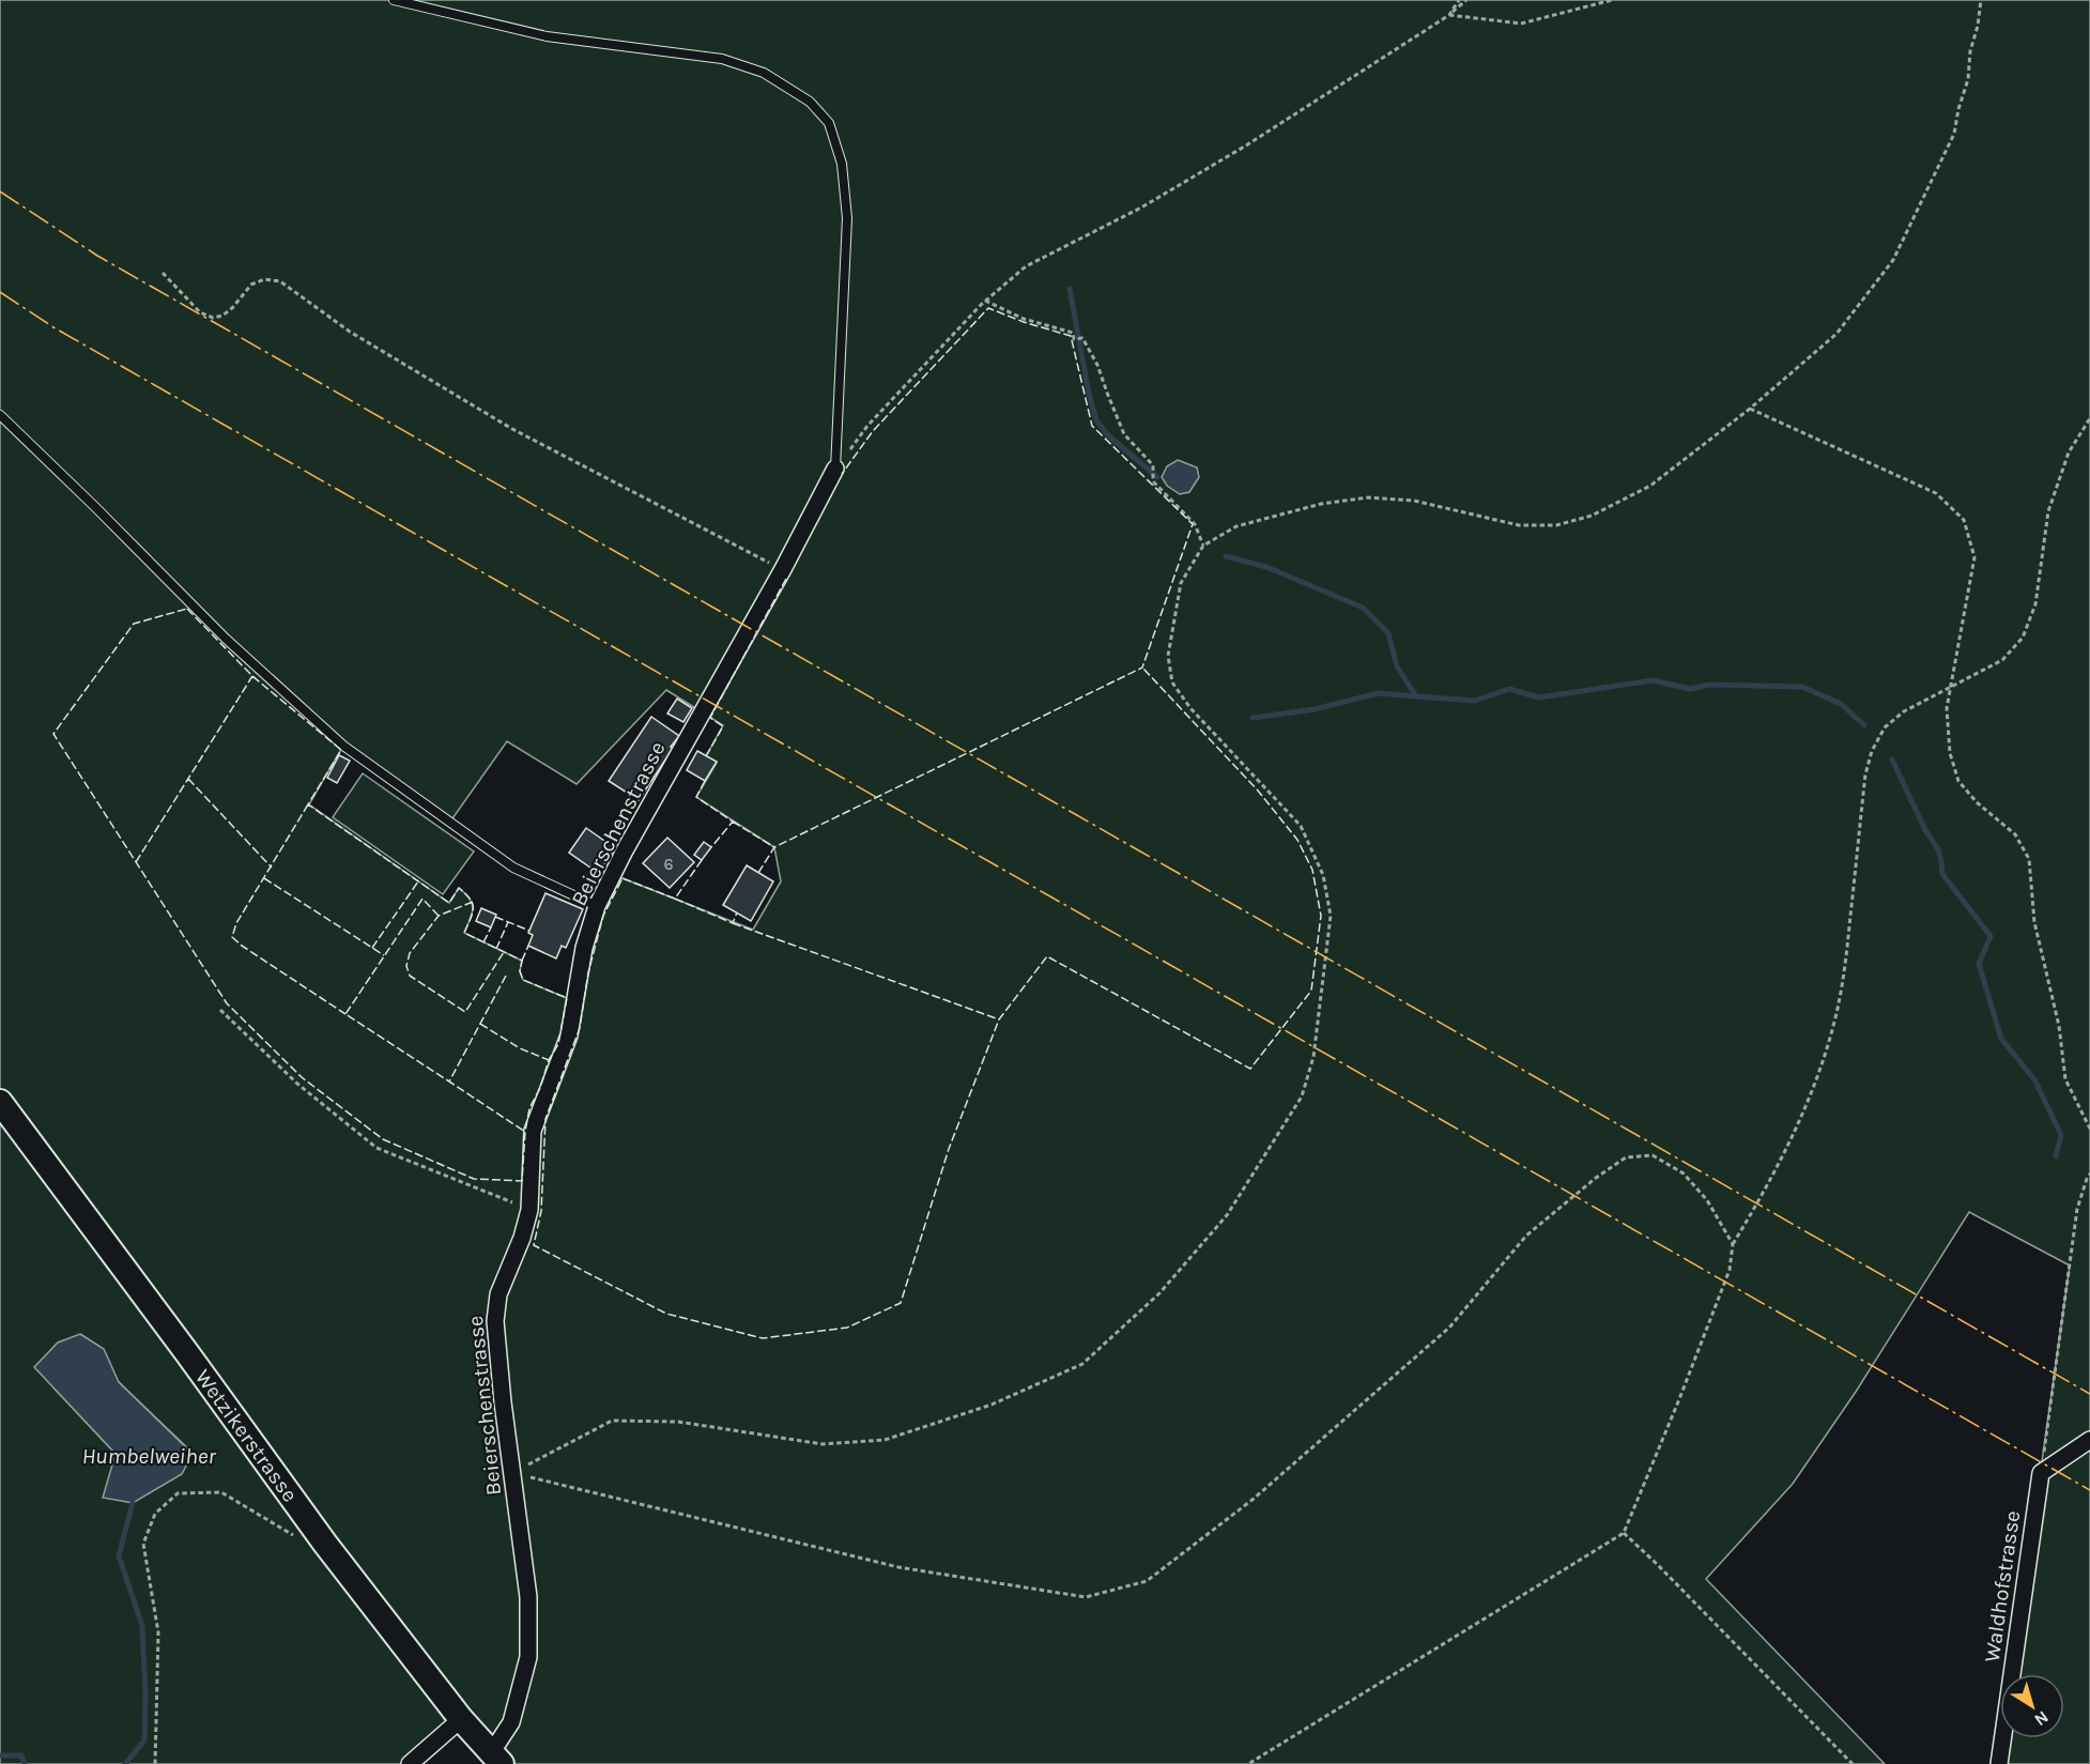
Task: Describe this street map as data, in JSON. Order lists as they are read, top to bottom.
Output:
{
  "streets": {
    "street": ["Beierschenstrasse", "Wetzikerstrasse", "Waldhofstrasse"]
  },
  "crossings": [
    ["Beierschenstrasse", "Wetzikerstrasse"]
  ],
  "water": ["Humbelweiher"],
  "house_numbers": ["6"],
  "north": "bottom right"
}
